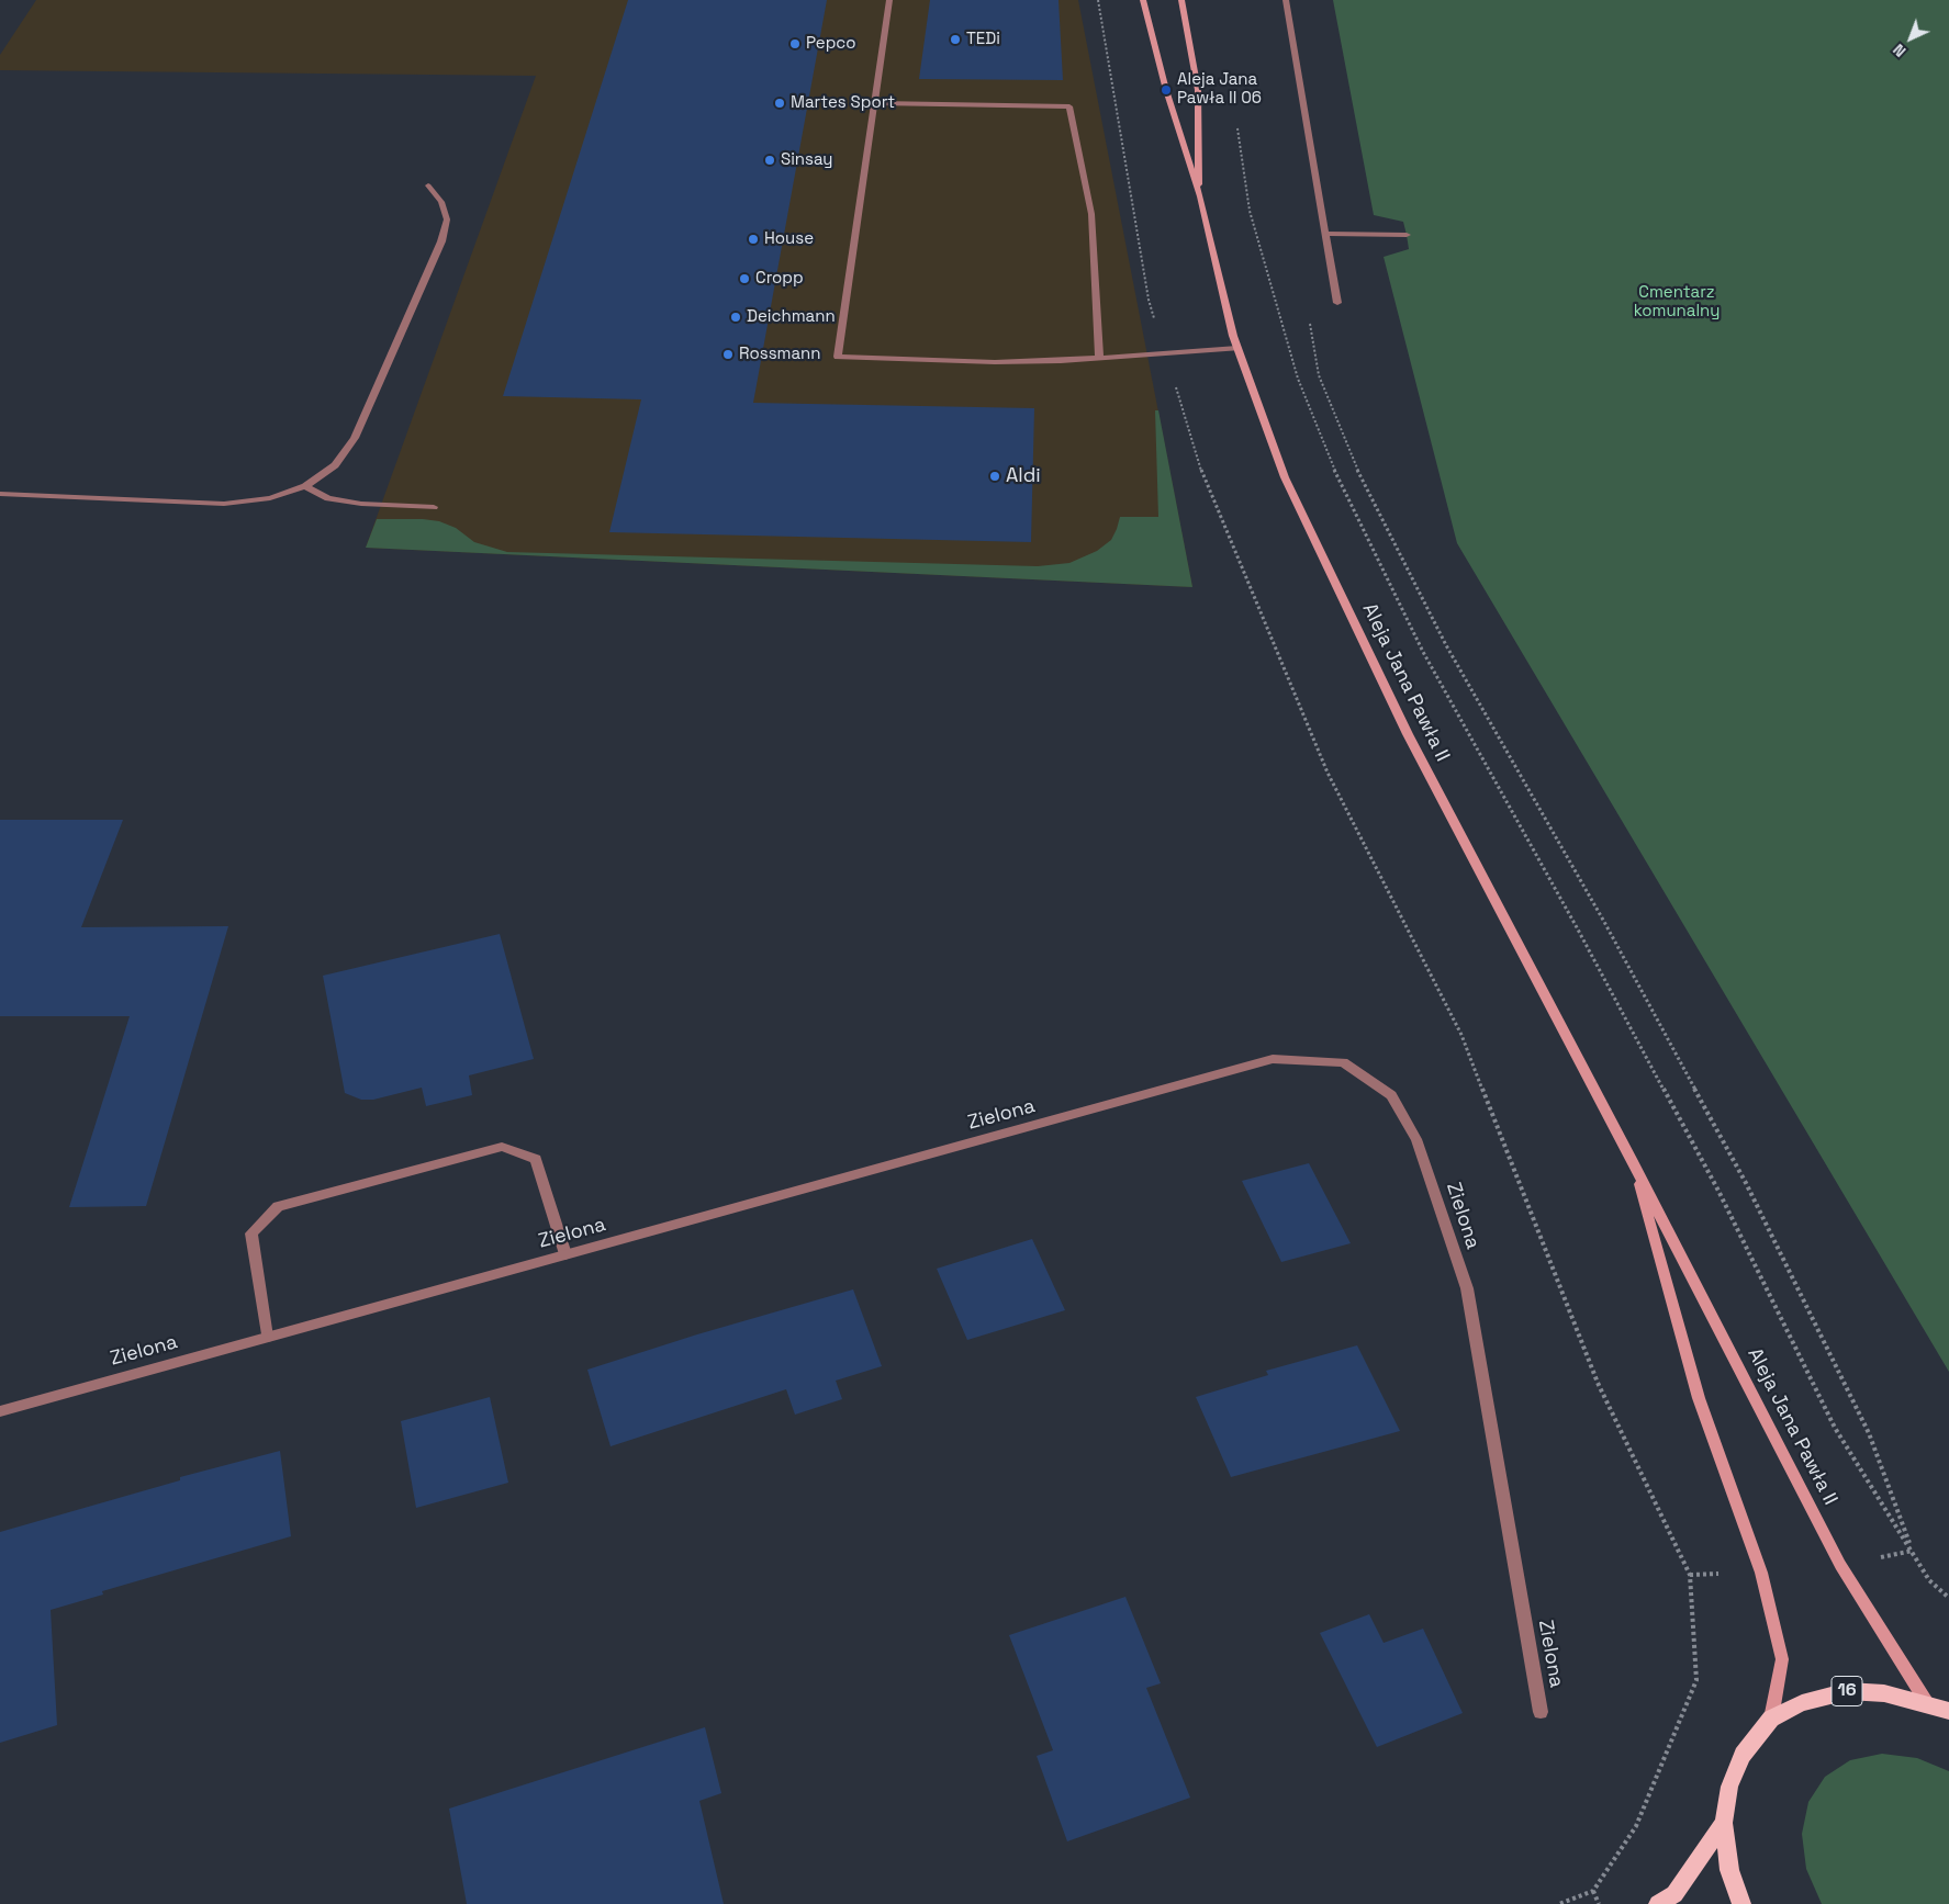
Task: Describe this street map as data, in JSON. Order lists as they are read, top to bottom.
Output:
{
  "streets": {
    "main road": ["Aleja Jana Pawła II", "16"],
    "street": ["Zielona"]
  },
  "crossings": [
    ["Aleja Jana Pawła II", "16"]
  ],
  "parks": ["Cmentarz komunalny"],
  "places": [
    "TEDi",
    "Pepco",
    "Aleja Jana Pawła II 06",
    "Martes Sport",
    "Sinsay",
    "House",
    "Cropp",
    "Deichmann",
    "Rossmann",
    "Aldi"
  ],
  "north": "bottom left"
}
